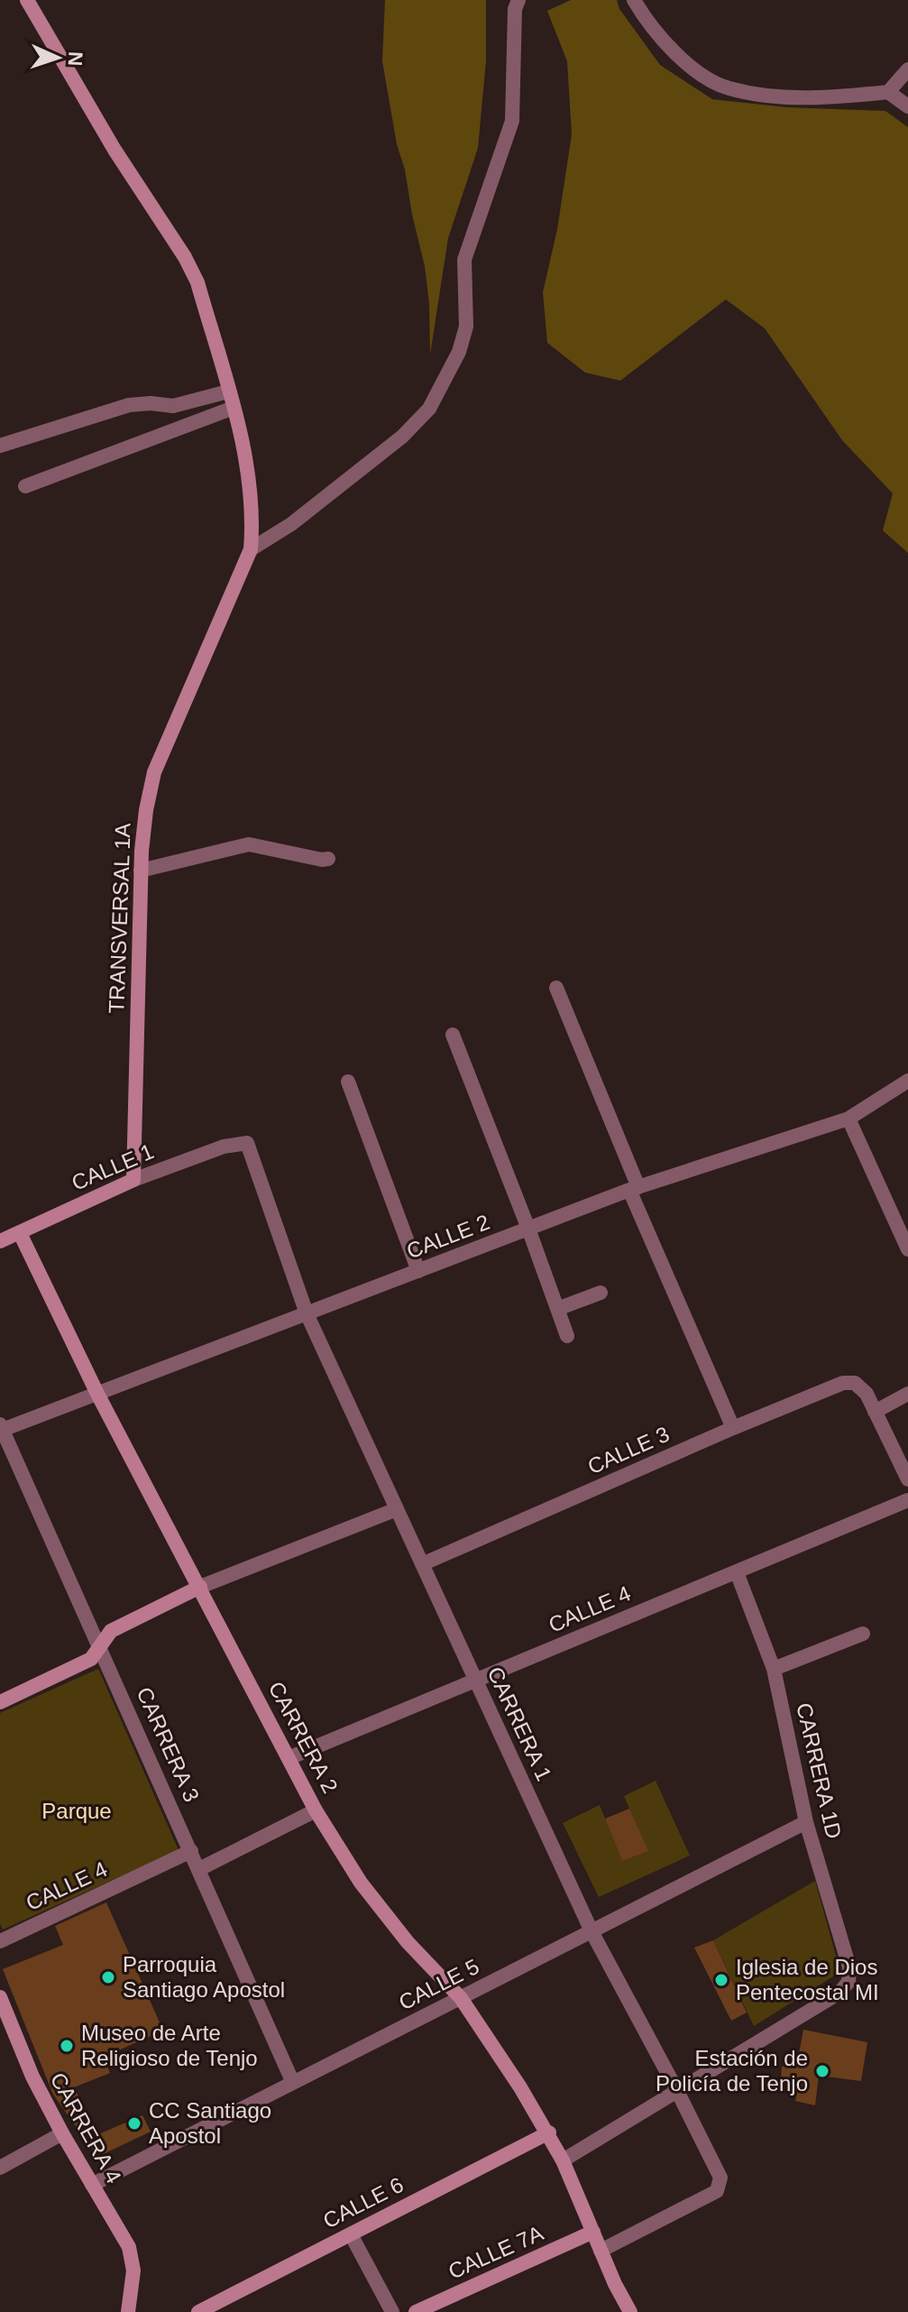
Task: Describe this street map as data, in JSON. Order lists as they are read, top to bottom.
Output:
{
  "streets": {
    "main road": [
      "TRANSVERSAL 1A",
      "CALLE 1",
      "CARRERA 2",
      "CARRERA 4",
      "CALLE 6",
      "CALLE 7A"
    ],
    "street": [
      "CALLE 2",
      "CALLE 3",
      "CALLE 4",
      "CARRERA 1",
      "CARRERA 3",
      "CARRERA 1D",
      "CALLE 5"
    ]
  },
  "crossings": [
    ["TRANSVERSAL 1A", "CALLE 1"],
    ["CALLE 1", "CARRERA 1"],
    ["CALLE 1", "CARRERA 2"],
    ["CALLE 2", "CARRERA 1"],
    ["CALLE 2", "CARRERA 2"],
    ["CALLE 2", "CARRERA 3"],
    ["CALLE 3", "CARRERA 1"],
    ["CALLE 4", "CARRERA 1"],
    ["CALLE 4", "CARRERA 2"],
    ["CALLE 4", "CARRERA 3"],
    ["CALLE 4", "CARRERA 1D"],
    ["CARRERA 1", "CARRERA 2"],
    ["CARRERA 1", "CARRERA 1D"],
    ["CARRERA 1", "CALLE 5"],
    ["CARRERA 2", "CALLE 5"],
    ["CARRERA 2", "CALLE 6"],
    ["CARRERA 2", "CALLE 7A"],
    ["CARRERA 3", "CALLE 5"],
    ["CARRERA 1D", "CALLE 5"],
    ["CALLE 5", "CARRERA 4"]
  ],
  "parks": ["Parque"],
  "places": [
    "Parroquia Santiago Apostol",
    "Iglesia de Dios Pentecostal MI",
    "Museo de Arte Religioso de Tenjo",
    "Estación de Policía de Tenjo",
    "CC Santiago Apostol"
  ],
  "north": "right"
}
